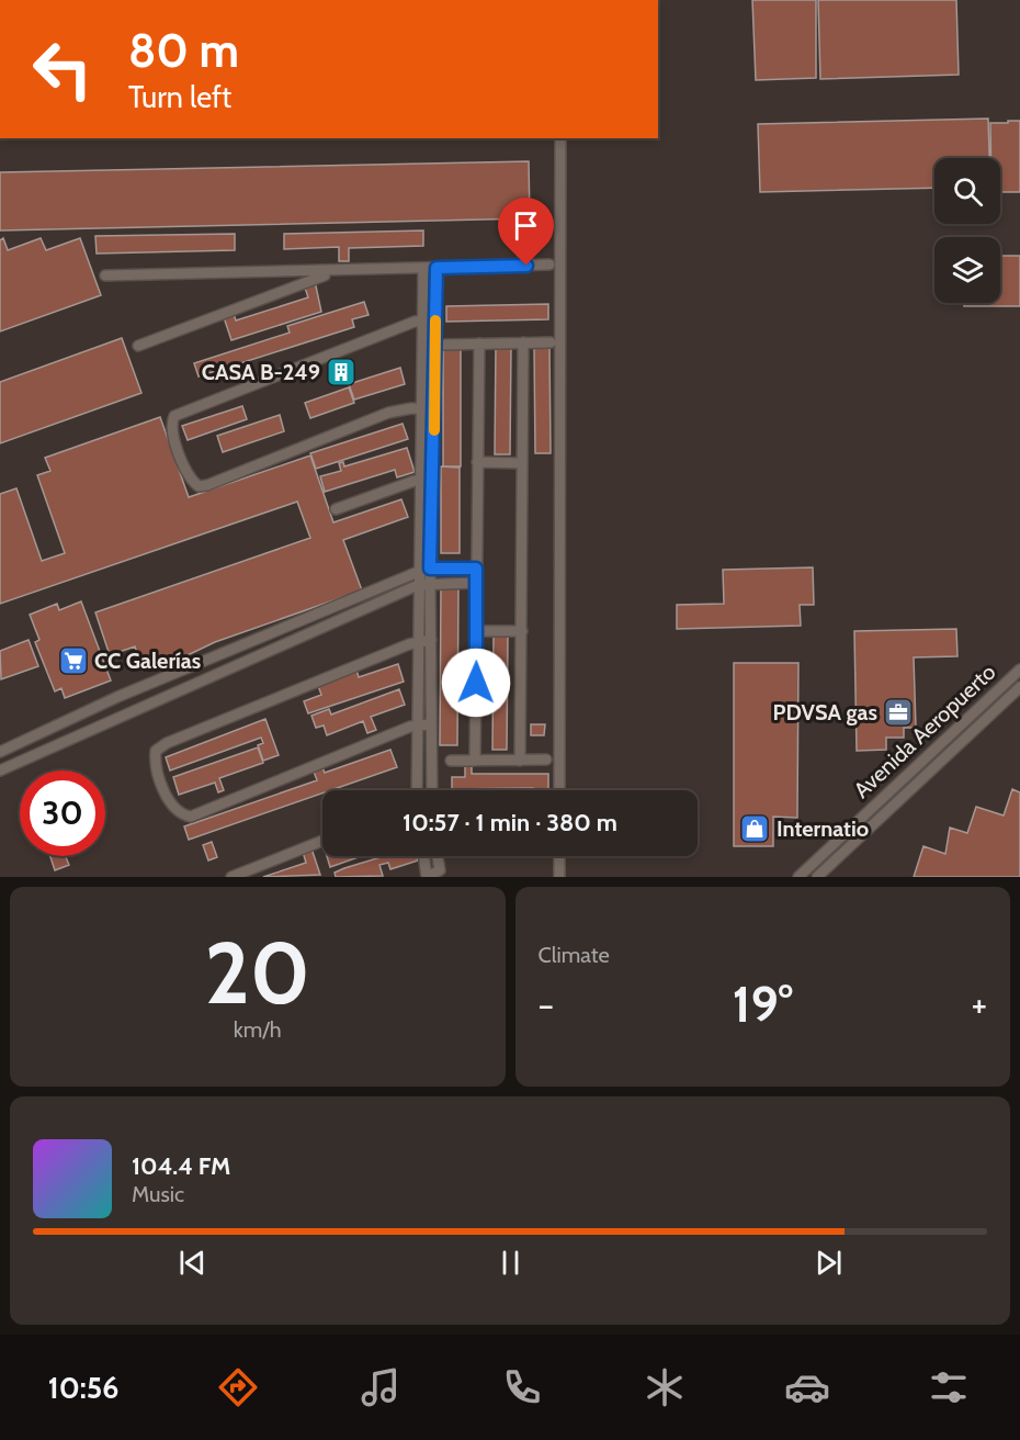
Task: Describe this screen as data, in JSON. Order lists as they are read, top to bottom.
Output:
{
  "streets": {
    "street": ["Avenida Aeropuerto"]
  },
  "places": {
    "building": ["CASA B-249"],
    "supermarket": ["CC Galerías"],
    "office": ["PDVSA gas"],
    "shop": ["Internatio"]
  },
  "page": {
    "turn": ["80 m", "Turn left"],
    "limit": "30",
    "trip": "10:57 · 1 min · 380 m",
    "tile": [
      ["20", "km/h"],
      "Climate"
    ],
    "heat": ["−", "19°", "+"],
    "song": ["104.4 FM", "Music"],
    "tabs": "10:56"
  }
}
